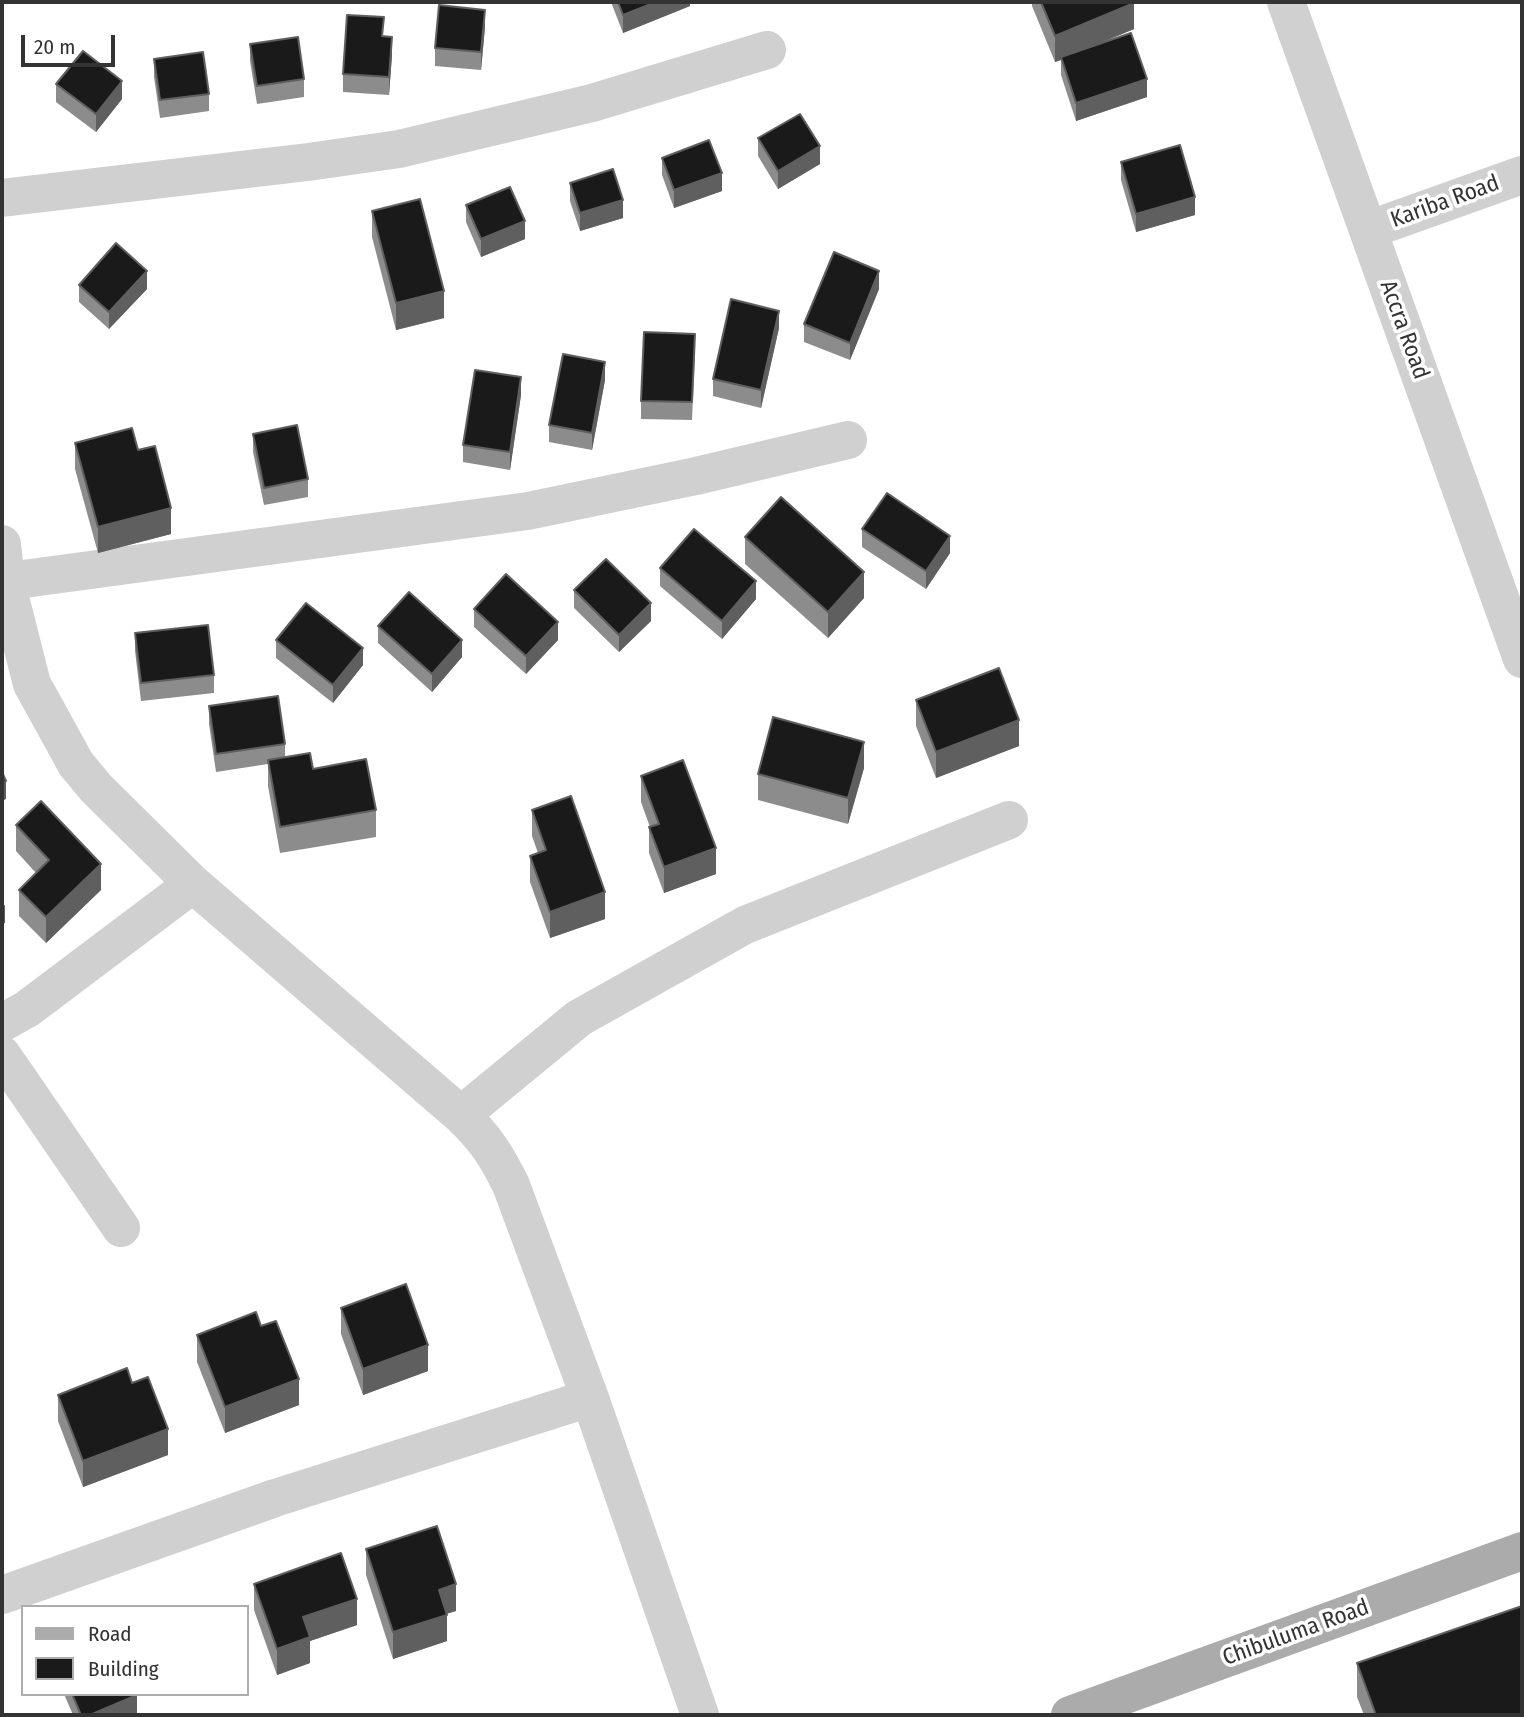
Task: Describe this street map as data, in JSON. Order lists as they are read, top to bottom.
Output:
{
  "streets": {
    "main road": ["Chibuluma Road"],
    "street": ["Kariba Road", "Accra Road"]
  },
  "crossings": [
    ["Kariba Road", "Accra Road"]
  ],
  "legend": ["Road", "Building"],
  "scale_bar": "20 m"
}
